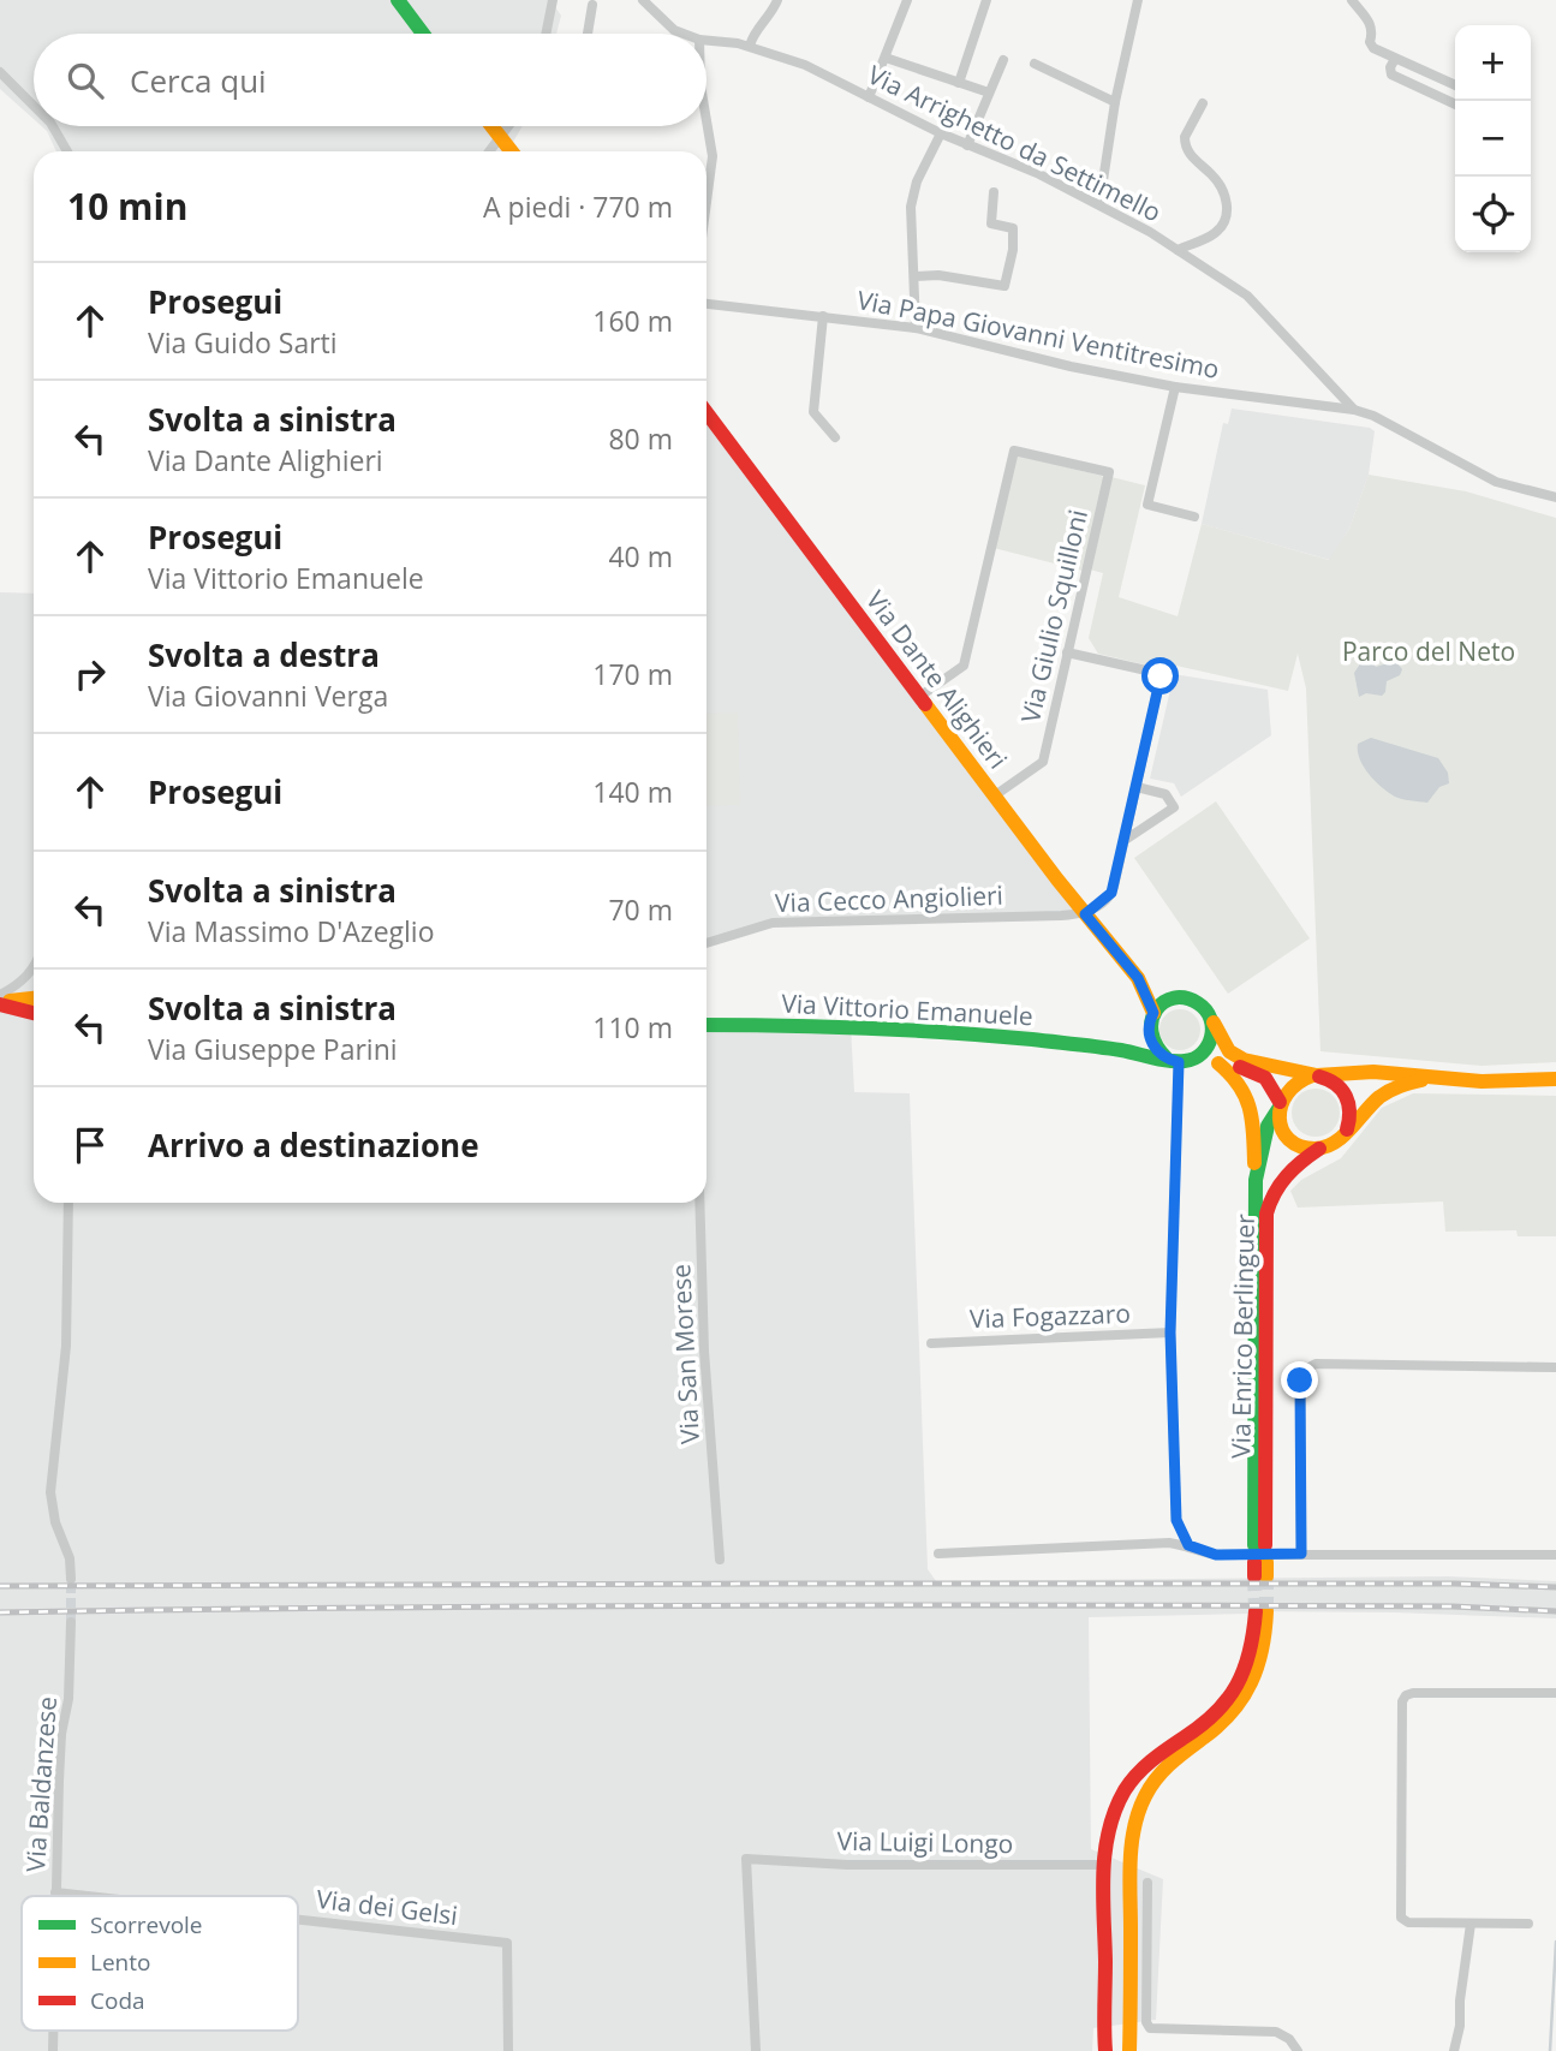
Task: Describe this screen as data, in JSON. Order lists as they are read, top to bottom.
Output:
{
  "streets": {
    "main road": ["Via Dante Alighieri", "Via Vittorio Emanuele", "Via Enrico Berlinguer"],
    "street": [
      "Via Arrighetto da Settimello",
      "Via Papa Giovanni Ventitresimo",
      "Via Giulio Squilloni",
      "Via Cecco Angiolieri",
      "Via Fogazzaro",
      "Via San Morese",
      "Via Baldanzese",
      "Via Luigi Longo",
      "Via dei Gelsi"
    ]
  },
  "crossings": [
    ["Via Arrighetto da Settimello", "Via Papa Giovanni Ventitresimo"],
    ["Via Giulio Squilloni", "Via Dante Alighieri"],
    ["Via Dante Alighieri", "Via Cecco Angiolieri"],
    ["Via Dante Alighieri", "Via Vittorio Emanuele"],
    ["Via Vittorio Emanuele", "Via Enrico Berlinguer"],
    ["Via Baldanzese", "Via dei Gelsi"]
  ],
  "parks": ["Parco del Neto"],
  "legend": ["Scorrevole", "Lento", "Coda"],
  "page": {
    "map_buttons": ["+", "−"],
    "search": "Cerca qui",
    "heading": ["10 min", "A piedi · 770 m"],
    "list": [
      ["Prosegui", "Via Guido Sarti", "160 m"],
      ["Svolta a sinistra", "Via Dante Alighieri", "80 m"],
      ["Prosegui", "Via Vittorio Emanuele", "40 m"],
      ["Svolta a destra", "Via Giovanni Verga", "170 m"],
      ["Prosegui", "140 m"],
      ["Svolta a sinistra", "Via Massimo D'Azeglio", "70 m"],
      ["Svolta a sinistra", "Via Giuseppe Parini", "110 m"],
      "Arrivo a destinazione"
    ]
  }
}
